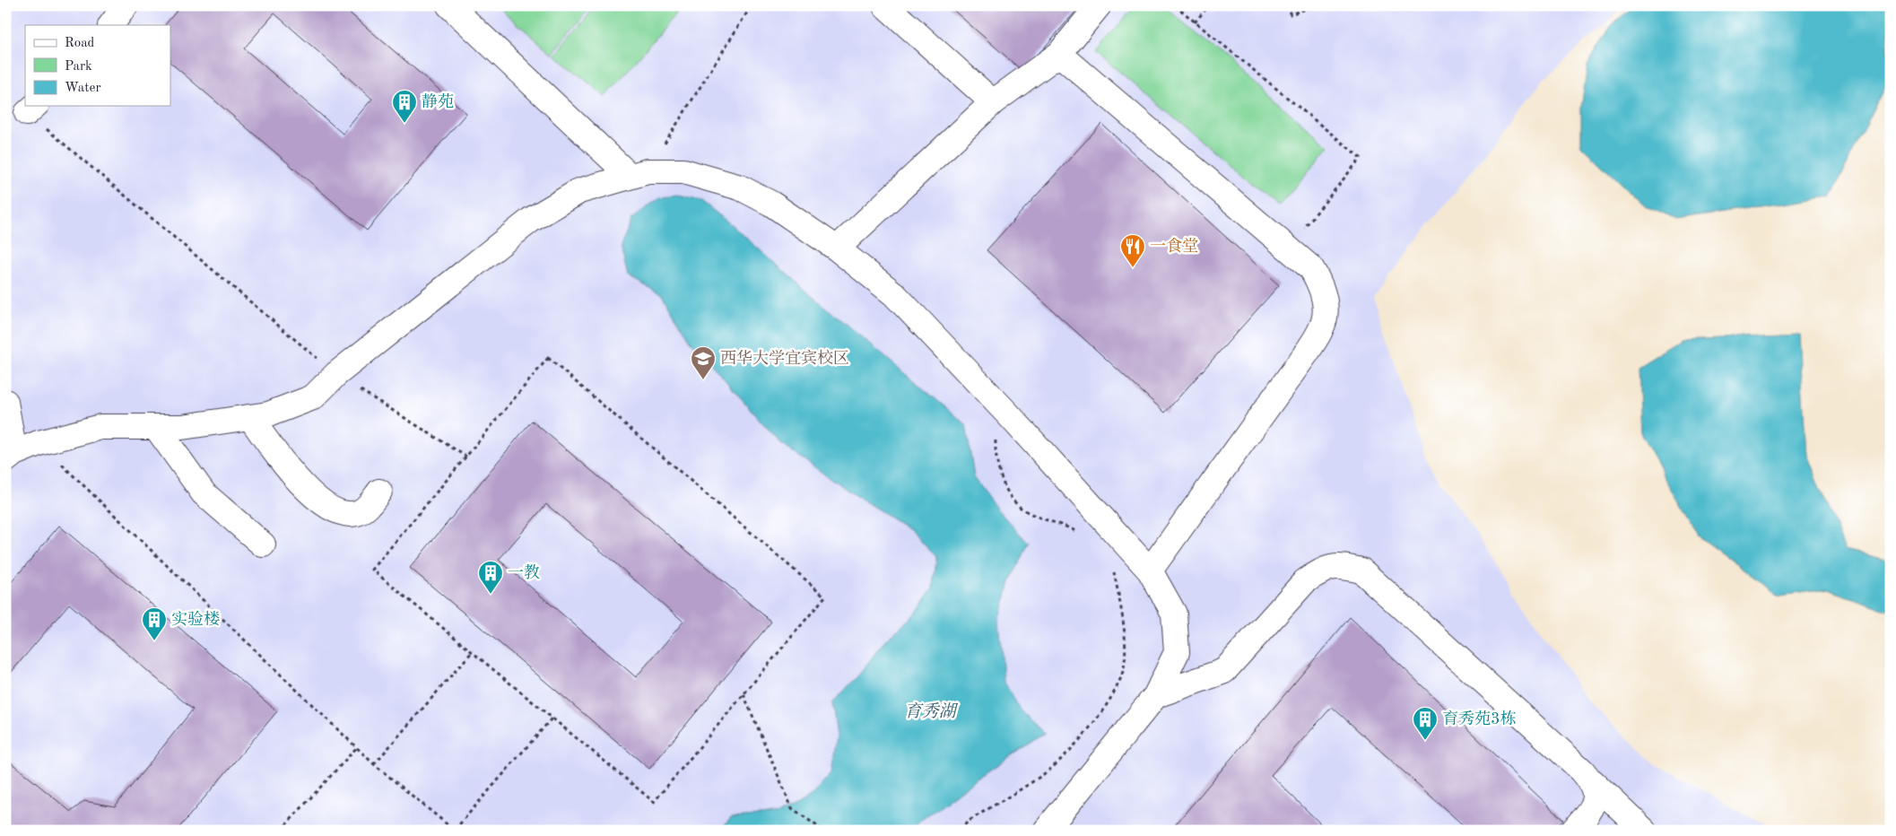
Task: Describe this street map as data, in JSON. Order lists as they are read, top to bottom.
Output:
{
  "water": ["育秀湖"],
  "places": {
    "building": [
      "静苑",
      "一教",
      "实验楼",
      "育秀苑3栋"
    ],
    "restaurant": ["一食堂"],
    "school or university": ["西华大学宜宾校区"]
  },
  "legend": ["Road", "Park", "Water"]
}
